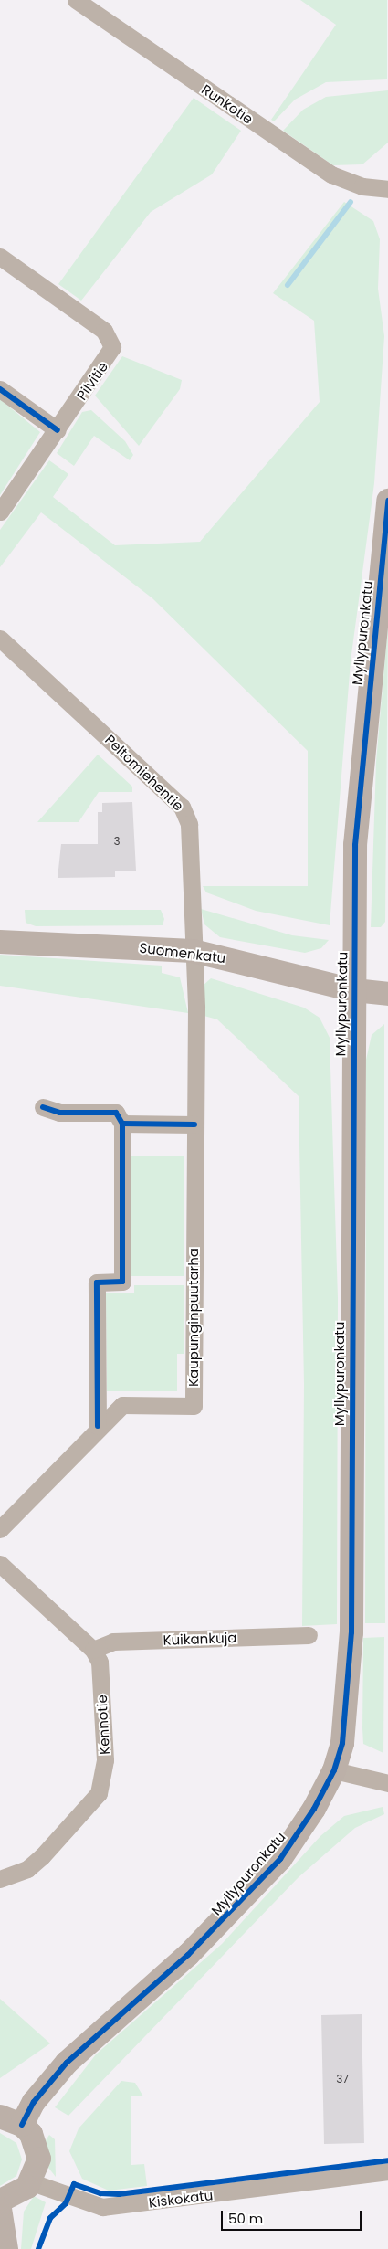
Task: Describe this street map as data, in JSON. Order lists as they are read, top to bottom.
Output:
{
  "streets": {
    "street": [
      "Runkotie",
      "Pilvitie",
      "Myllypuronkatu",
      "Peltomiehentie",
      "Suomenkatu",
      "Kaupunginpuutarha",
      "Kuikankuja",
      "Kennotie",
      "Kiskokatu"
    ]
  },
  "crossings": [
    ["Myllypuronkatu", "Suomenkatu"],
    ["Peltomiehentie", "Suomenkatu"],
    ["Peltomiehentie", "Kaupunginpuutarha"],
    ["Suomenkatu", "Kaupunginpuutarha"],
    ["Kuikankuja", "Kennotie"]
  ],
  "house_numbers": ["3", "37"],
  "scale_bar": "50 m"
}
